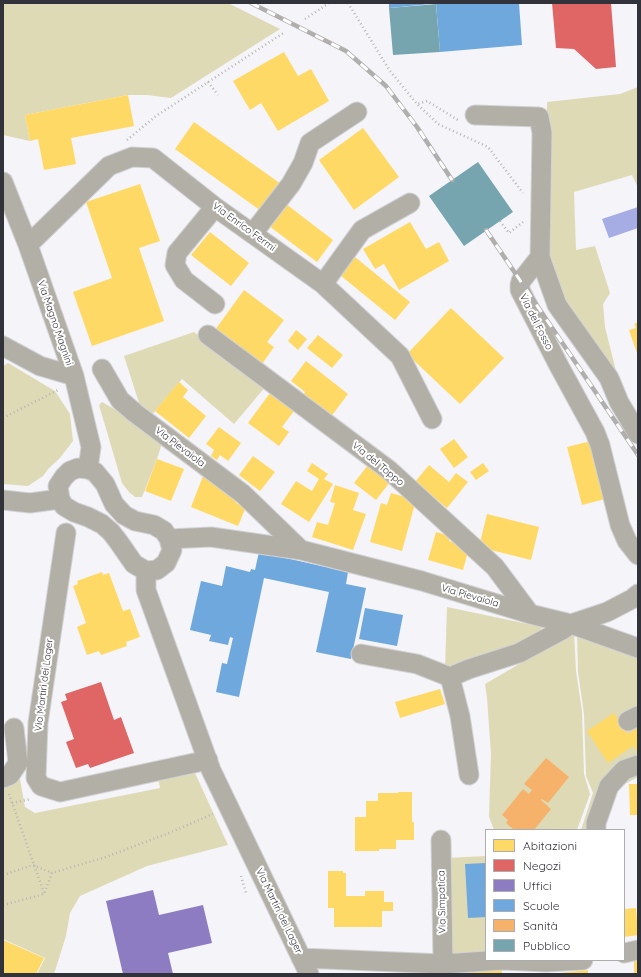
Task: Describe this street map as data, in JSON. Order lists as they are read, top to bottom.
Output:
{
  "streets": {
    "street": [
      "Via Enrico Fermi",
      "Via del Fosso",
      "Via Magno Magnini",
      "Via Pievaiola",
      "Via del Toppo",
      "Via Martiri dei Lager",
      "Via Simpatica"
    ]
  },
  "crossings": [
    ["Via Enrico Fermi", "Via Magno Magnini"],
    ["Via Pievaiola", "Via del Toppo"]
  ],
  "legend": [
    "Abitazioni",
    "Negozi",
    "Uffici",
    "Scuole",
    "Sanità",
    "Pubblico"
  ]
}
